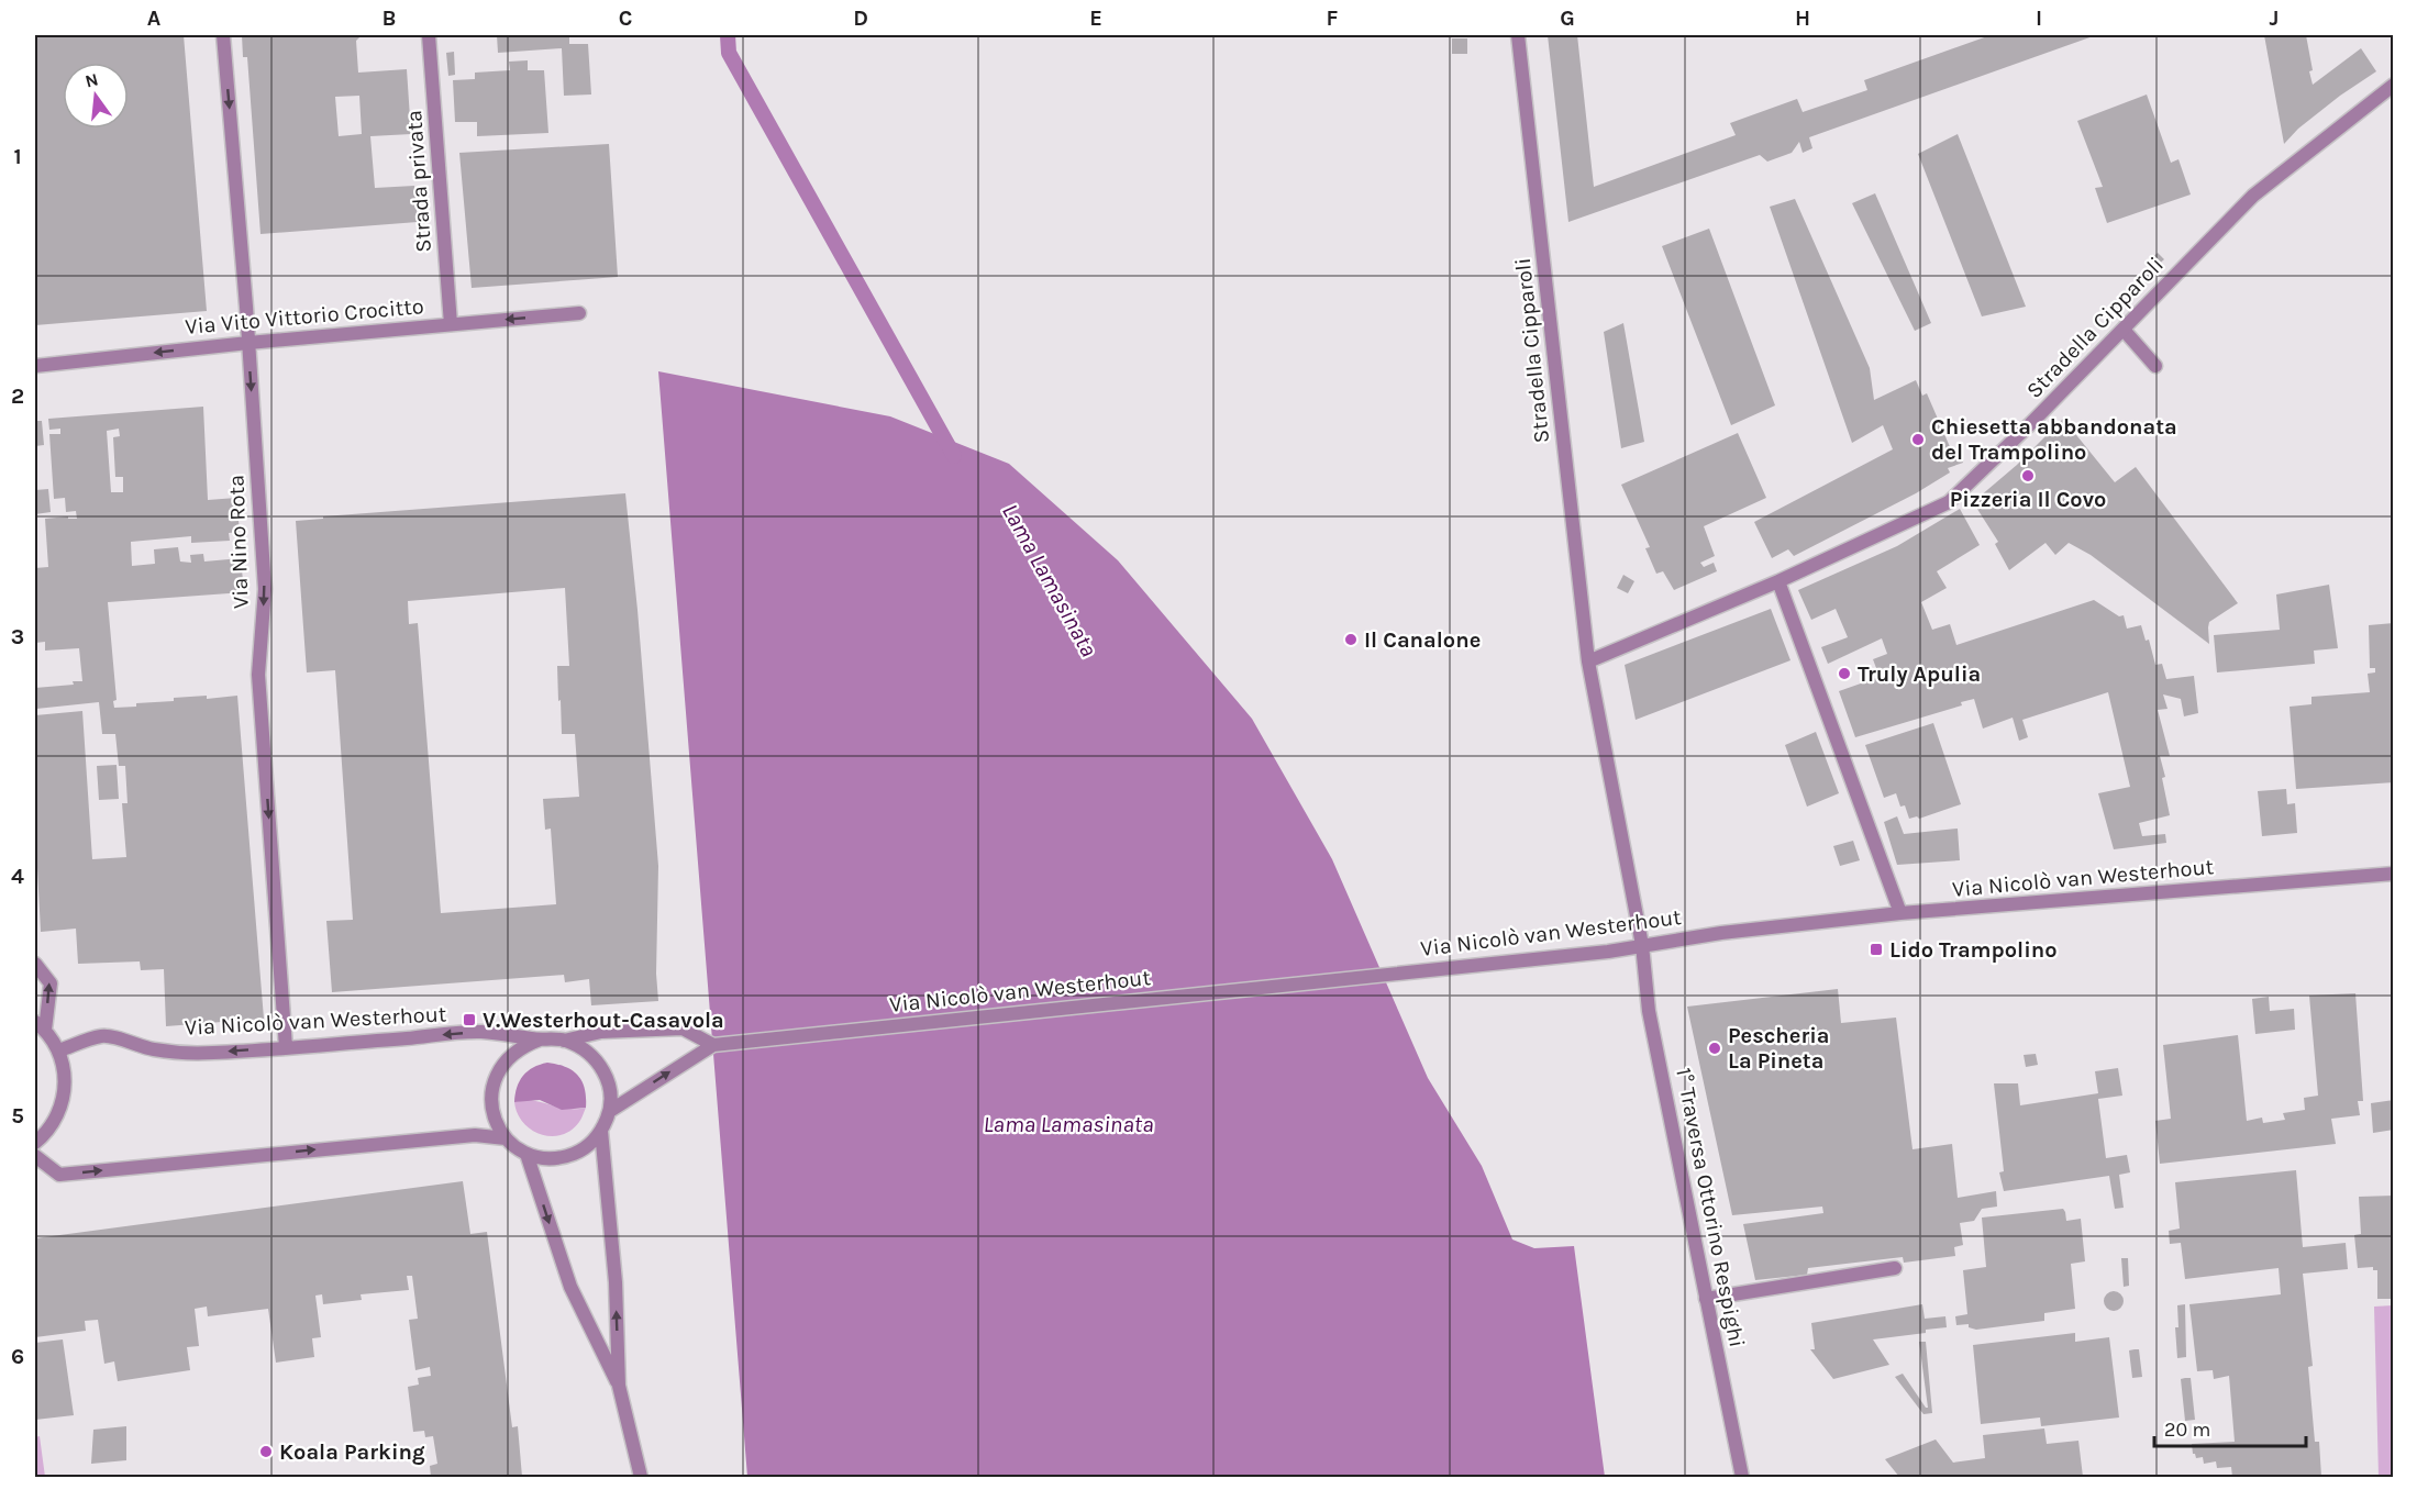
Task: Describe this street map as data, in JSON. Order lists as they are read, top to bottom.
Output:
{
  "streets": {
    "street": [
      "Strada privata",
      "Via Vito Vittorio Crocitto",
      "Stradella Cipparoli",
      "Via Nino Rota",
      "Via Nicolò van Westerhout",
      "1° Traversa Ottorino Respighi"
    ]
  },
  "crossings": [
    ["Strada privata", "Via Vito Vittorio Crocitto"],
    ["Via Vito Vittorio Crocitto", "Via Nino Rota"],
    ["Stradella Cipparoli", "Via Nicolò van Westerhout"],
    ["Stradella Cipparoli", "1° Traversa Ottorino Respighi"],
    ["Via Nino Rota", "Via Nicolò van Westerhout"],
    ["Via Nicolò van Westerhout", "1° Traversa Ottorino Respighi"]
  ],
  "one_way": ["Via Vito Vittorio Crocitto", "Via Nino Rota"],
  "water": ["Lama Lamasinata"],
  "places": {
    "other": [
      "Chiesetta abbandonata del Trampolino",
      "Pizzeria Il Covo",
      "Il Canalone",
      "Truly Apulia",
      "Pescheria La Pineta",
      "Koala Parking"
    ],
    "transit": ["Lido Trampolino", "V.Westerhout-Casavola"]
  },
  "scale_bar": "20 m",
  "north": "top",
  "grid": {
    "columns": [
      "A",
      "B",
      "C",
      "D",
      "E",
      "F",
      "G",
      "H",
      "I",
      "J"
    ],
    "rows": [
      "1",
      "2",
      "3",
      "4",
      "5",
      "6"
    ]
  }
}
